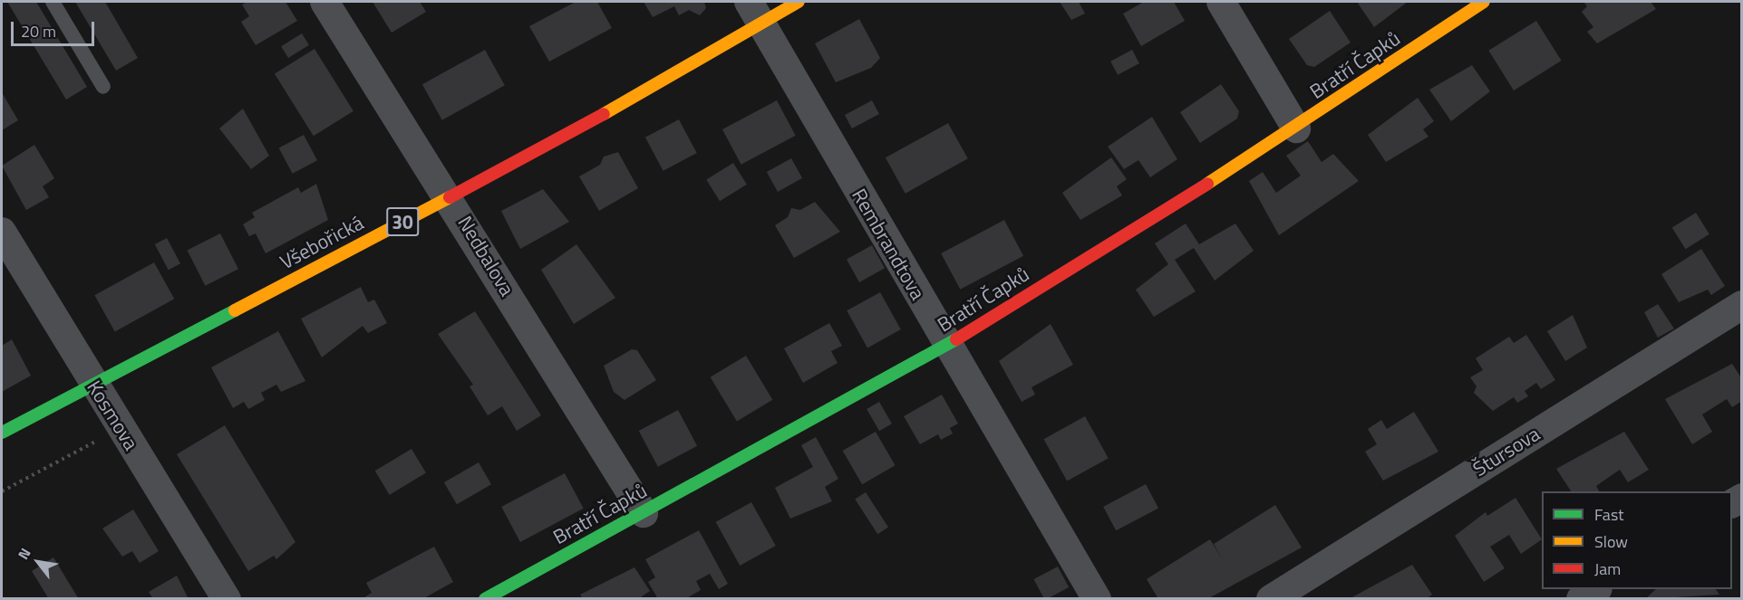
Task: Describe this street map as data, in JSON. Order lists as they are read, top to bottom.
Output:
{
  "streets": {
    "street": [
      "Bratří Čapků",
      "30",
      "Všebořická",
      "Rembrandtova",
      "Nedbalova",
      "Kosmova",
      "Štursova"
    ]
  },
  "crossings": [
    ["Bratří Čapků", "Rembrandtova"],
    ["Bratří Čapků", "Nedbalova"],
    ["Všebořická", "Rembrandtova"],
    ["Všebořická", "Nedbalova"],
    ["Všebořická", "Kosmova"]
  ],
  "legend": ["Fast", "Slow", "Jam"],
  "scale_bar": "20 m",
  "north": "top left"
}
